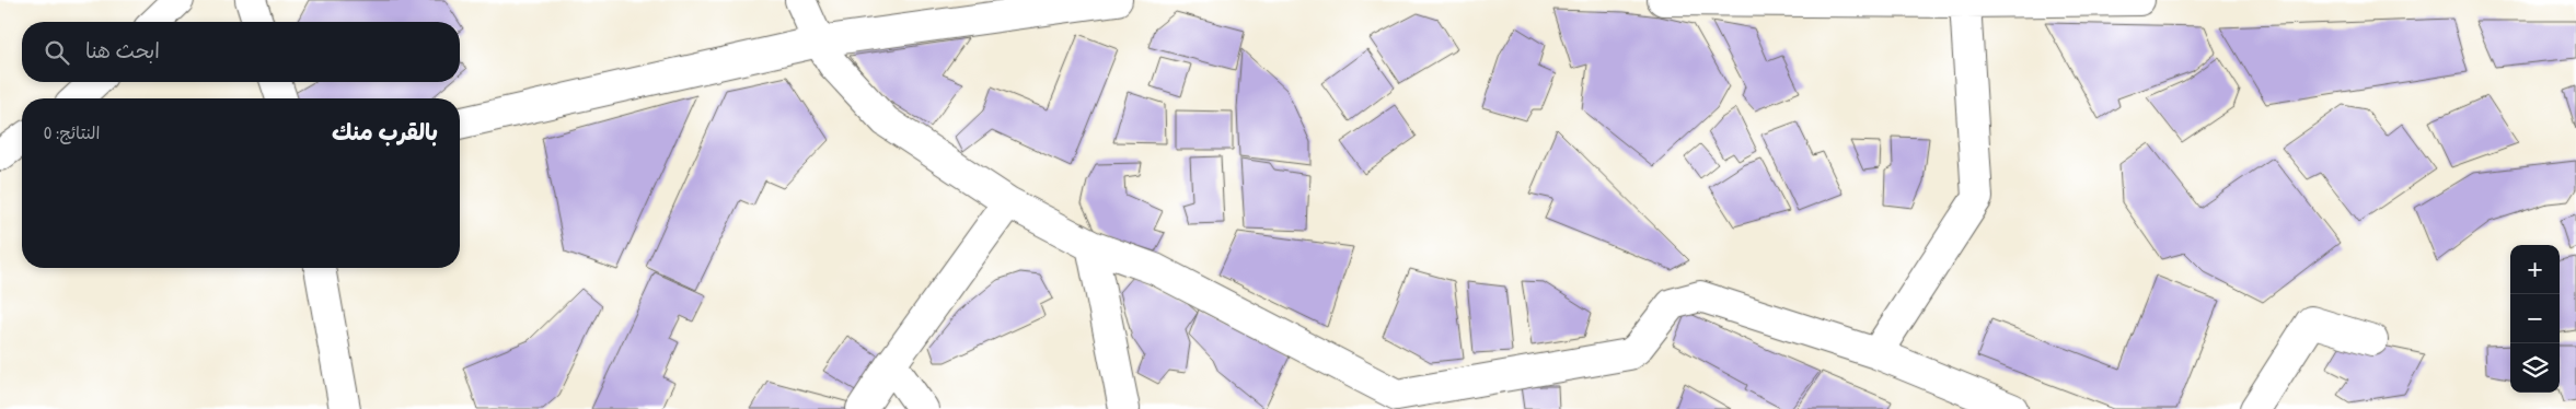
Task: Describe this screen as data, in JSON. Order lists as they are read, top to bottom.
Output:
{
  "page": {
    "search": "ابحث هنا",
    "heading": ["بالقرب منك", "النتائج: 0"],
    "map_buttons": ["+", "−"]
  }
}
